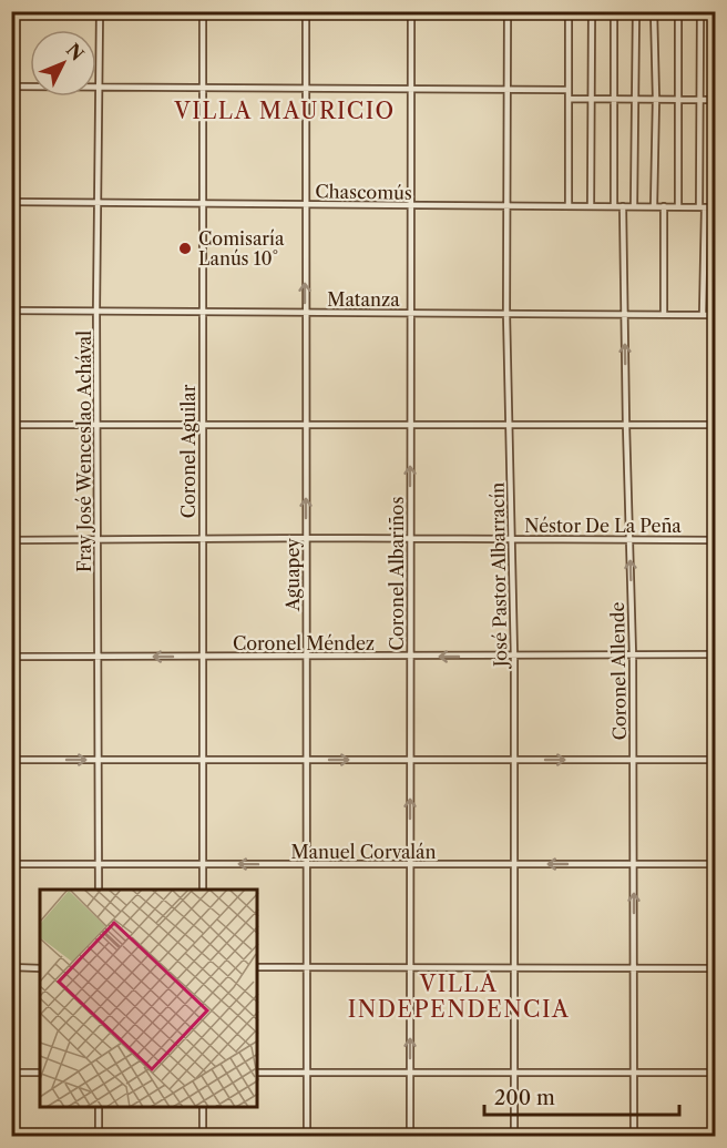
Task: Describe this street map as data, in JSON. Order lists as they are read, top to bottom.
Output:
{
  "streets": {
    "street": [
      "Chascomús",
      "Matanza",
      "Fray José Wenceslao Achával",
      "Coronel Aguilar",
      "Néstor De La Peña",
      "Coronel Albariños",
      "Aguapey",
      "José Pastor Albarracín",
      "Coronel Méndez",
      "Coronel Allende",
      "Manuel Corvalán"
    ]
  },
  "crossings": [
    ["Chascomús", "Fray José Wenceslao Achával"],
    ["Chascomús", "Coronel Aguilar"],
    ["Chascomús", "Coronel Albariños"],
    ["Chascomús", "Aguapey"],
    ["Chascomús", "José Pastor Albarracín"],
    ["Chascomús", "Coronel Allende"],
    ["Matanza", "Fray José Wenceslao Achával"],
    ["Matanza", "Coronel Aguilar"],
    ["Matanza", "Coronel Albariños"],
    ["Matanza", "Aguapey"],
    ["Matanza", "José Pastor Albarracín"],
    ["Matanza", "Coronel Allende"],
    ["Fray José Wenceslao Achával", "Néstor De La Peña"],
    ["Fray José Wenceslao Achával", "Coronel Méndez"],
    ["Fray José Wenceslao Achával", "Manuel Corvalán"],
    ["Coronel Aguilar", "Néstor De La Peña"],
    ["Coronel Aguilar", "Coronel Méndez"],
    ["Coronel Aguilar", "Manuel Corvalán"],
    ["Néstor De La Peña", "Coronel Albariños"],
    ["Néstor De La Peña", "Aguapey"],
    ["Néstor De La Peña", "José Pastor Albarracín"],
    ["Néstor De La Peña", "Coronel Allende"],
    ["Coronel Albariños", "Coronel Méndez"],
    ["Coronel Albariños", "Manuel Corvalán"],
    ["Aguapey", "Coronel Méndez"],
    ["Aguapey", "Manuel Corvalán"],
    ["José Pastor Albarracín", "Coronel Méndez"],
    ["José Pastor Albarracín", "Manuel Corvalán"],
    ["Coronel Méndez", "Coronel Allende"],
    ["Coronel Allende", "Manuel Corvalán"]
  ],
  "one_way": ["Coronel Allende"],
  "districts": ["VILLA MAURICIO", "VILLA INDEPENDENCIA"],
  "places": ["Comisaría Lanús 10°"],
  "scale_bar": "200 m",
  "north": "top right"
}
